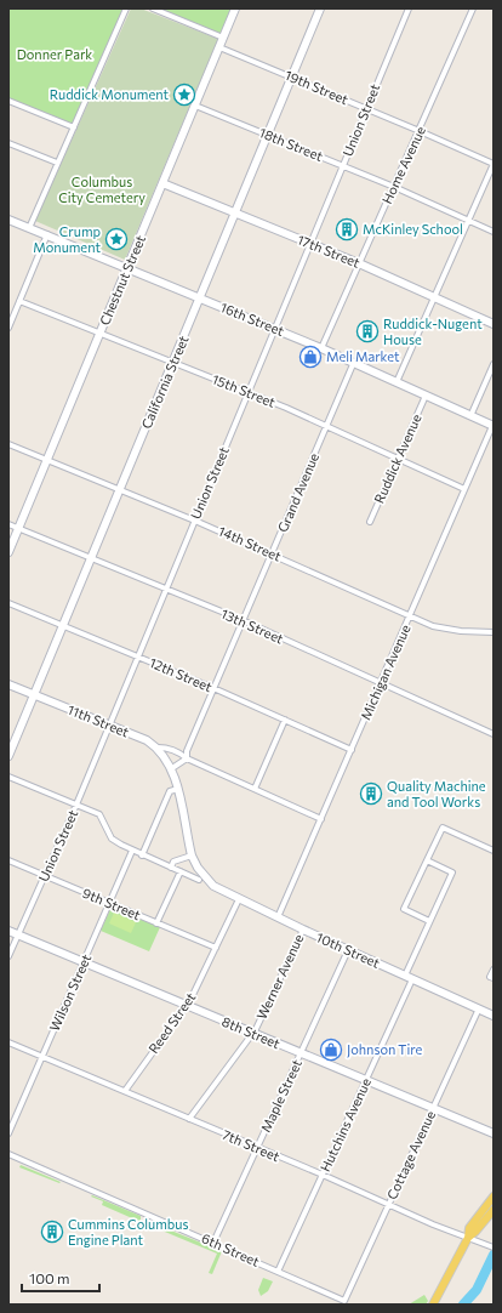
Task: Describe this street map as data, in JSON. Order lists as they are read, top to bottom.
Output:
{
  "streets": {
    "street": [
      "19th Street",
      "Union Street",
      "18th Street",
      "Home Avenue",
      "17th Street",
      "Chestnut Street",
      "16th Street",
      "California Street",
      "15th Street",
      "Ruddick Avenue",
      "Grand Avenue",
      "14th Street",
      "13th Street",
      "Michigan Avenue",
      "12th Street",
      "11th Street",
      "9th Street",
      "10th Street",
      "Werner Avenue",
      "Wilson Street",
      "Reed Street",
      "8th Street",
      "Maple Street",
      "Hutchins Avenue",
      "7th Street",
      "Cottage Avenue",
      "6th Street"
    ]
  },
  "crossings": [
    ["19th Street", "Union Street"],
    ["19th Street", "Home Avenue"],
    ["19th Street", "Chestnut Street"],
    ["19th Street", "California Street"],
    ["Union Street", "18th Street"],
    ["Union Street", "17th Street"],
    ["Union Street", "16th Street"],
    ["Union Street", "15th Street"],
    ["Union Street", "14th Street"],
    ["Union Street", "13th Street"],
    ["Union Street", "12th Street"],
    ["Union Street", "11th Street"],
    ["Union Street", "9th Street"],
    ["Union Street", "10th Street"],
    ["Union Street", "8th Street"],
    ["18th Street", "Home Avenue"],
    ["18th Street", "Chestnut Street"],
    ["18th Street", "California Street"],
    ["Home Avenue", "17th Street"],
    ["Home Avenue", "16th Street"],
    ["17th Street", "Chestnut Street"],
    ["17th Street", "California Street"],
    ["Chestnut Street", "16th Street"],
    ["Chestnut Street", "15th Street"],
    ["Chestnut Street", "14th Street"],
    ["Chestnut Street", "13th Street"],
    ["16th Street", "California Street"],
    ["16th Street", "Ruddick Avenue"],
    ["16th Street", "Grand Avenue"],
    ["16th Street", "Michigan Avenue"],
    ["California Street", "15th Street"],
    ["California Street", "14th Street"],
    ["California Street", "13th Street"],
    ["California Street", "12th Street"],
    ["California Street", "11th Street"],
    ["15th Street", "Ruddick Avenue"],
    ["15th Street", "Grand Avenue"],
    ["15th Street", "Michigan Avenue"],
    ["Grand Avenue", "14th Street"],
    ["Grand Avenue", "13th Street"],
    ["Grand Avenue", "12th Street"],
    ["Grand Avenue", "11th Street"],
    ["14th Street", "Michigan Avenue"],
    ["13th Street", "Michigan Avenue"],
    ["Michigan Avenue", "12th Street"],
    ["Michigan Avenue", "11th Street"],
    ["Michigan Avenue", "10th Street"],
    ["9th Street", "Wilson Street"],
    ["9th Street", "Reed Street"],
    ["10th Street", "Werner Avenue"],
    ["10th Street", "Wilson Street"],
    ["10th Street", "Reed Street"],
    ["10th Street", "Maple Street"],
    ["10th Street", "Hutchins Avenue"],
    ["10th Street", "Cottage Avenue"],
    ["Werner Avenue", "8th Street"],
    ["Werner Avenue", "7th Street"],
    ["Wilson Street", "8th Street"],
    ["Wilson Street", "7th Street"],
    ["Reed Street", "8th Street"],
    ["Reed Street", "7th Street"],
    ["8th Street", "Maple Street"],
    ["8th Street", "Hutchins Avenue"],
    ["8th Street", "Cottage Avenue"],
    ["Maple Street", "7th Street"],
    ["Maple Street", "6th Street"],
    ["Hutchins Avenue", "7th Street"],
    ["Hutchins Avenue", "6th Street"],
    ["7th Street", "Cottage Avenue"],
    ["Cottage Avenue", "6th Street"]
  ],
  "parks": ["Donner Park", "Columbus City Cemetery"],
  "places": {
    "place": ["Ruddick Monument", "Crump Monument"],
    "building": [
      "McKinley School",
      "Ruddick-Nugent House",
      "Quality Machine and Tool Works",
      "Cummins Columbus Engine Plant"
    ],
    "shop": ["Meli Market", "Johnson Tire"]
  },
  "scale_bar": "100 m"
}
